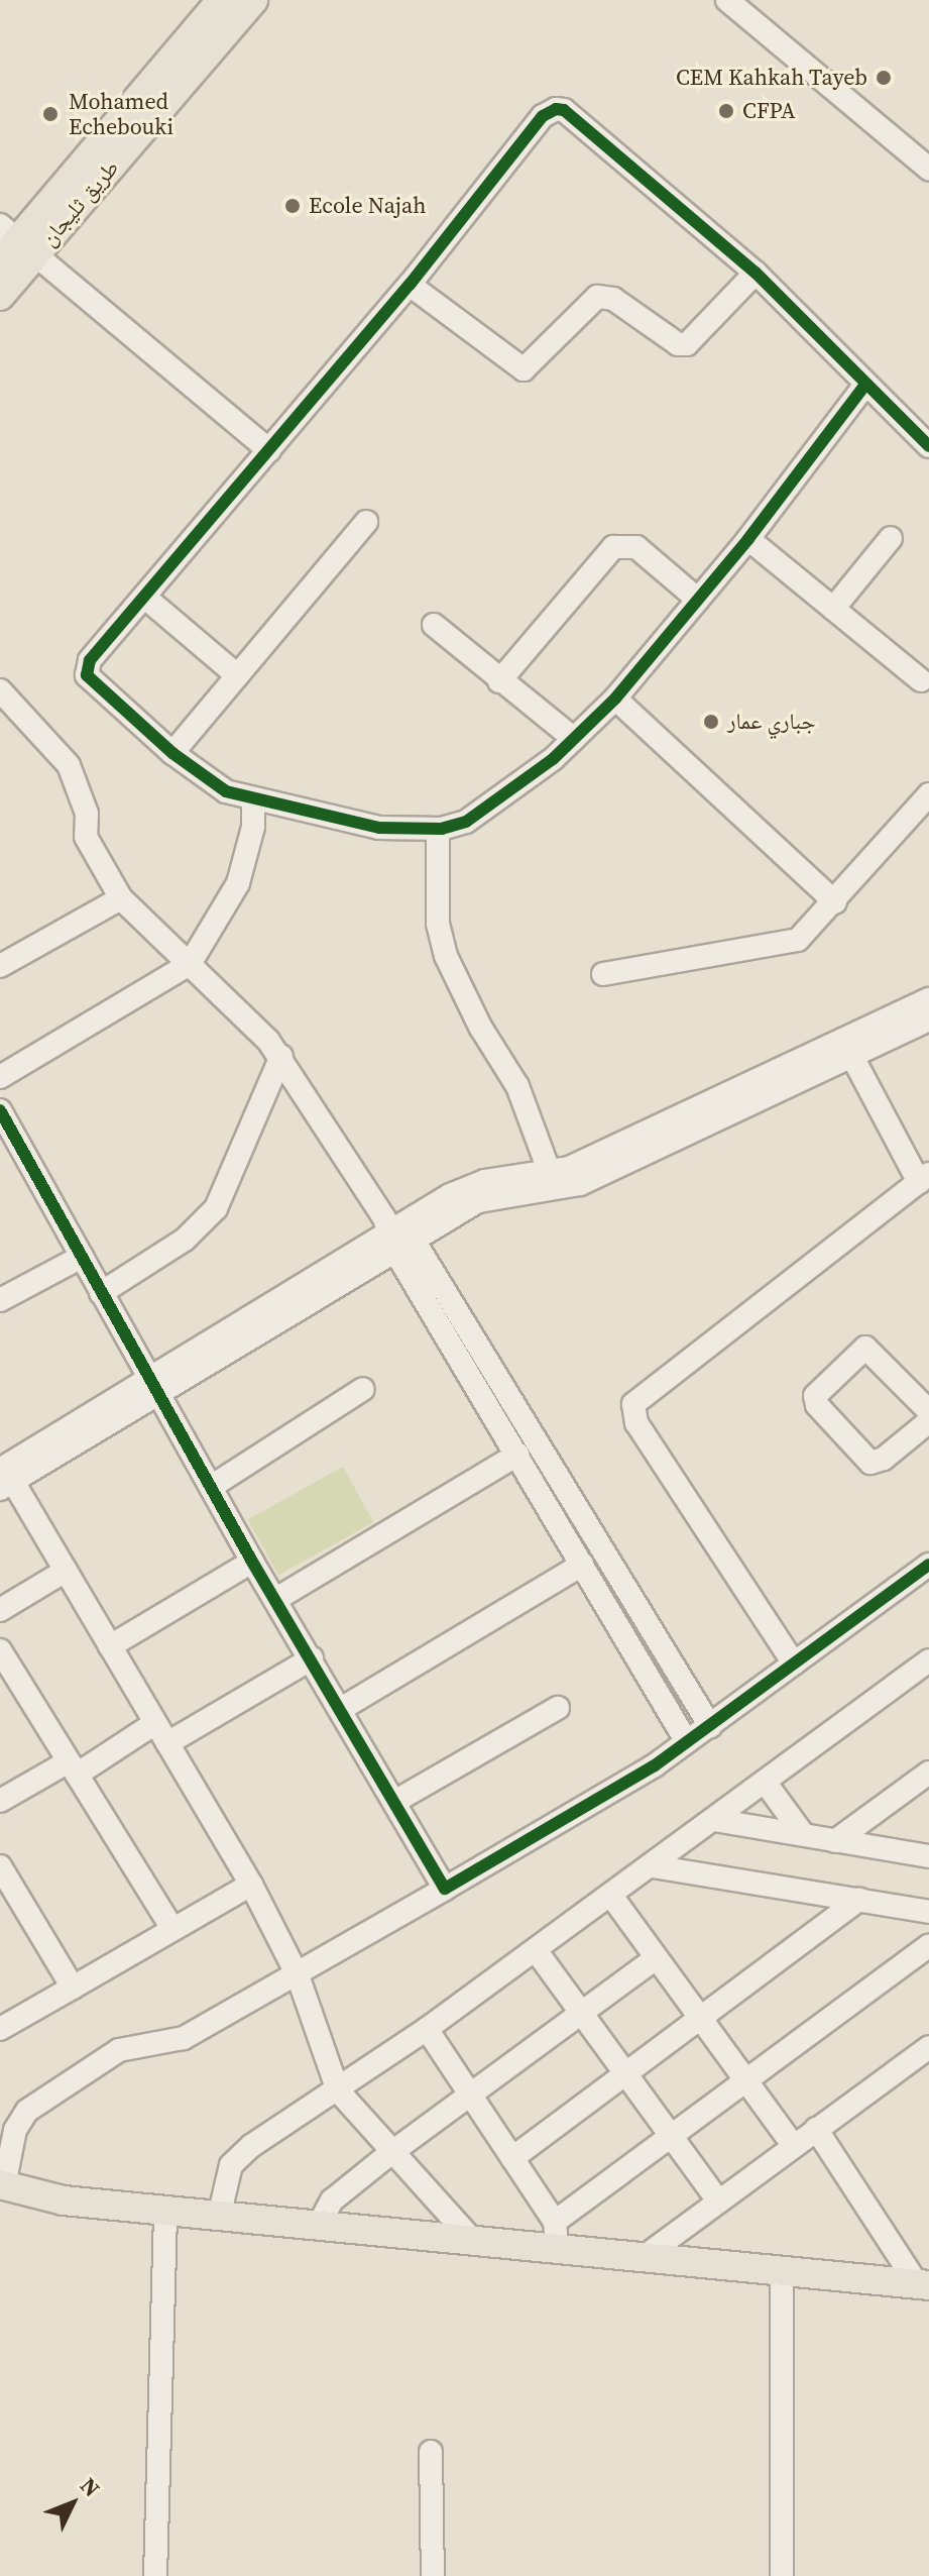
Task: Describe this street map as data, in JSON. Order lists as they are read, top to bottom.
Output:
{
  "streets": {
    "main road": ["طريق ثليجان"]
  },
  "places": [
    "CEM Kahkah Tayeb",
    "CFPA",
    "Mohamed Echebouki",
    "Ecole Najah",
    "جباري عمار"
  ],
  "north": "top right"
}
